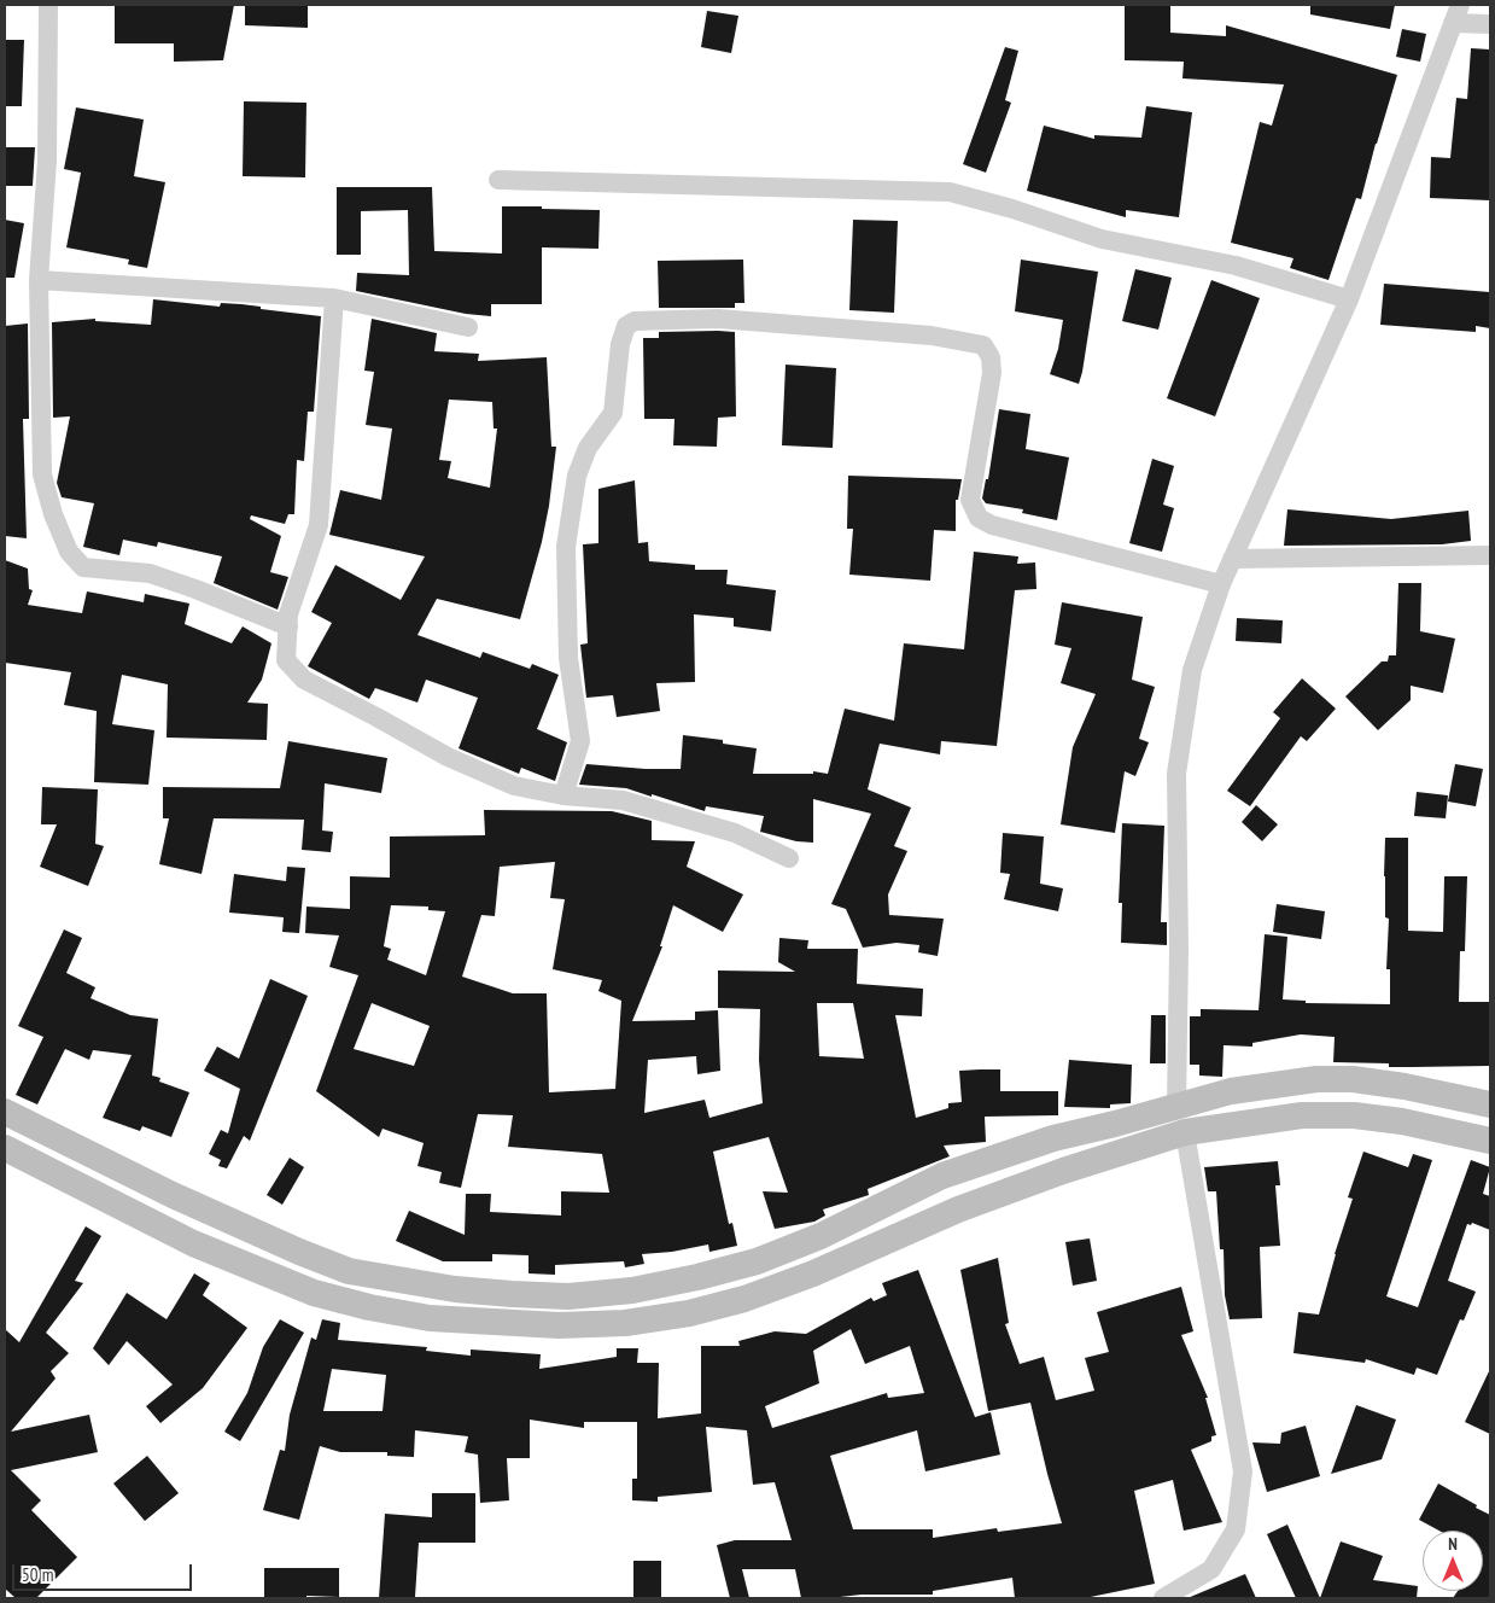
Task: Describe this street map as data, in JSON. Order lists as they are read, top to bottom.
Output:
{
  "scale_bar": "50 m",
  "north": "top"
}
